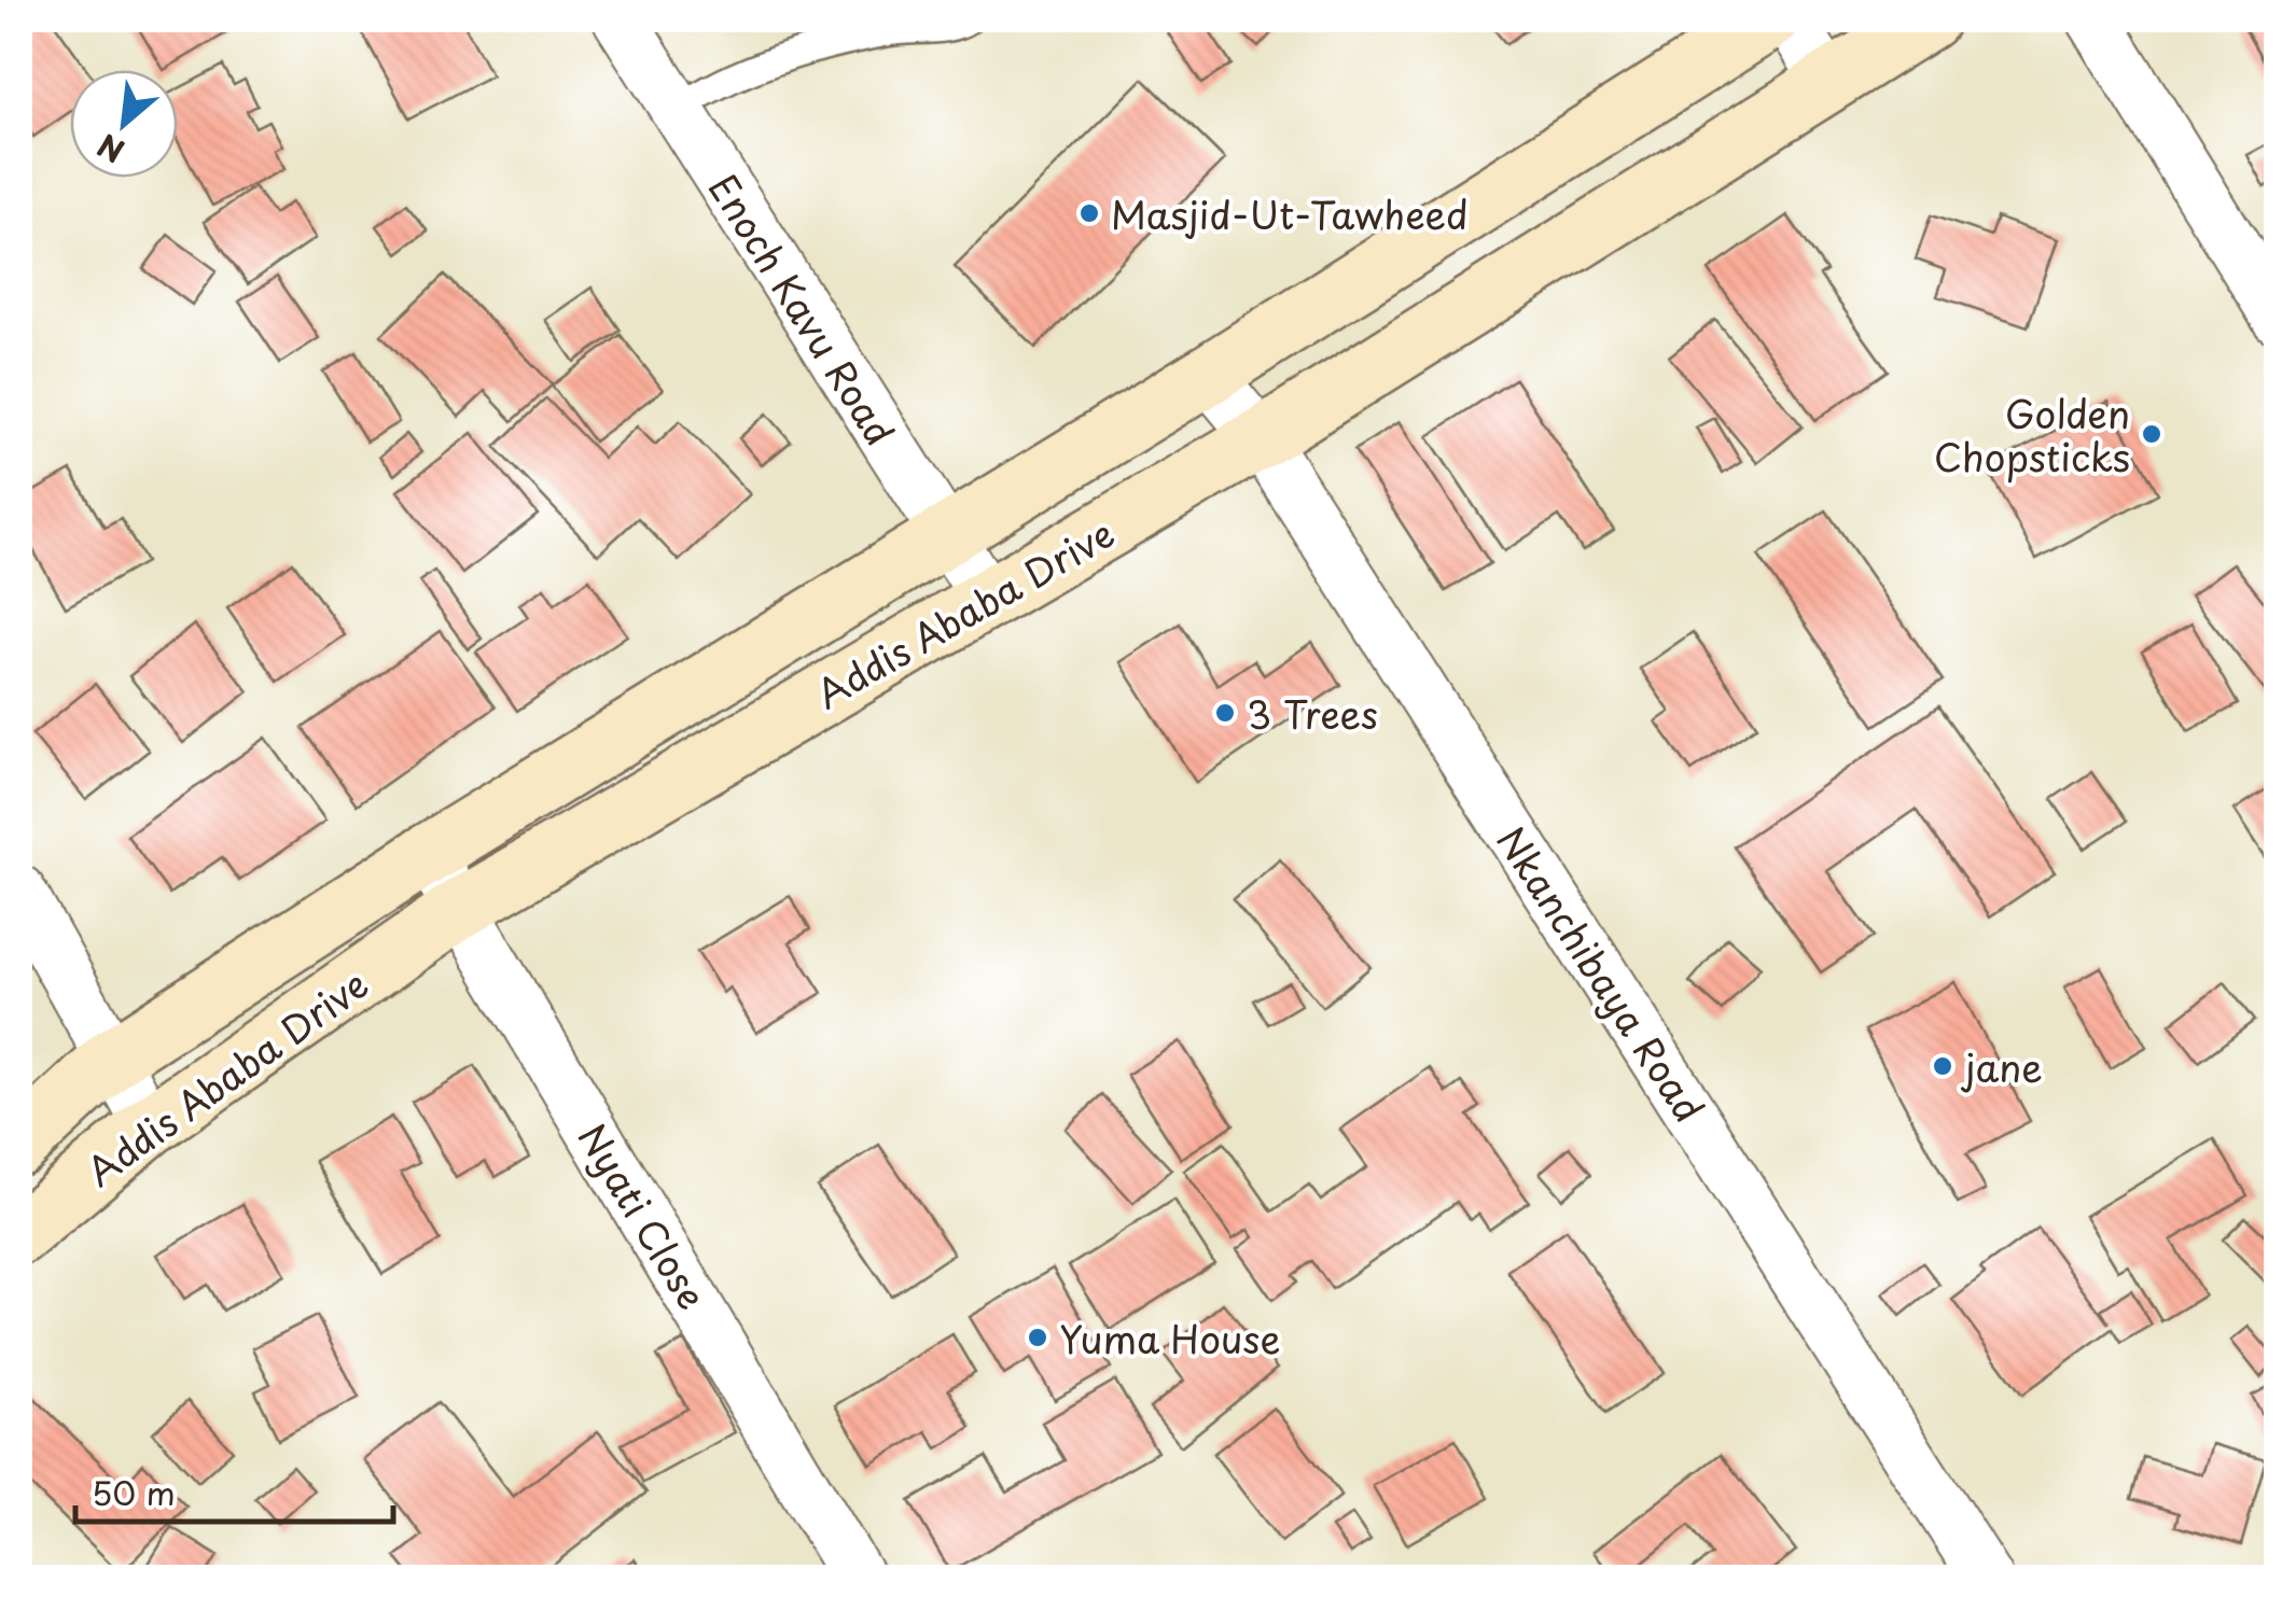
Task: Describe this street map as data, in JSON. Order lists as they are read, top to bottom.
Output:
{
  "streets": {
    "main road": ["Addis Ababa Drive"],
    "street": ["Enoch Kavu Road", "Nkanchibaya Road", "Nyati Close"]
  },
  "crossings": [
    ["Enoch Kavu Road", "Addis Ababa Drive"],
    ["Addis Ababa Drive", "Nkanchibaya Road"],
    ["Addis Ababa Drive", "Nyati Close"]
  ],
  "places": [
    "Masjid-Ut-Tawheed",
    "Golden Chopsticks",
    "3 Trees",
    "jane",
    "Yuma House"
  ],
  "scale_bar": "50 m",
  "north": "bottom left"
}
